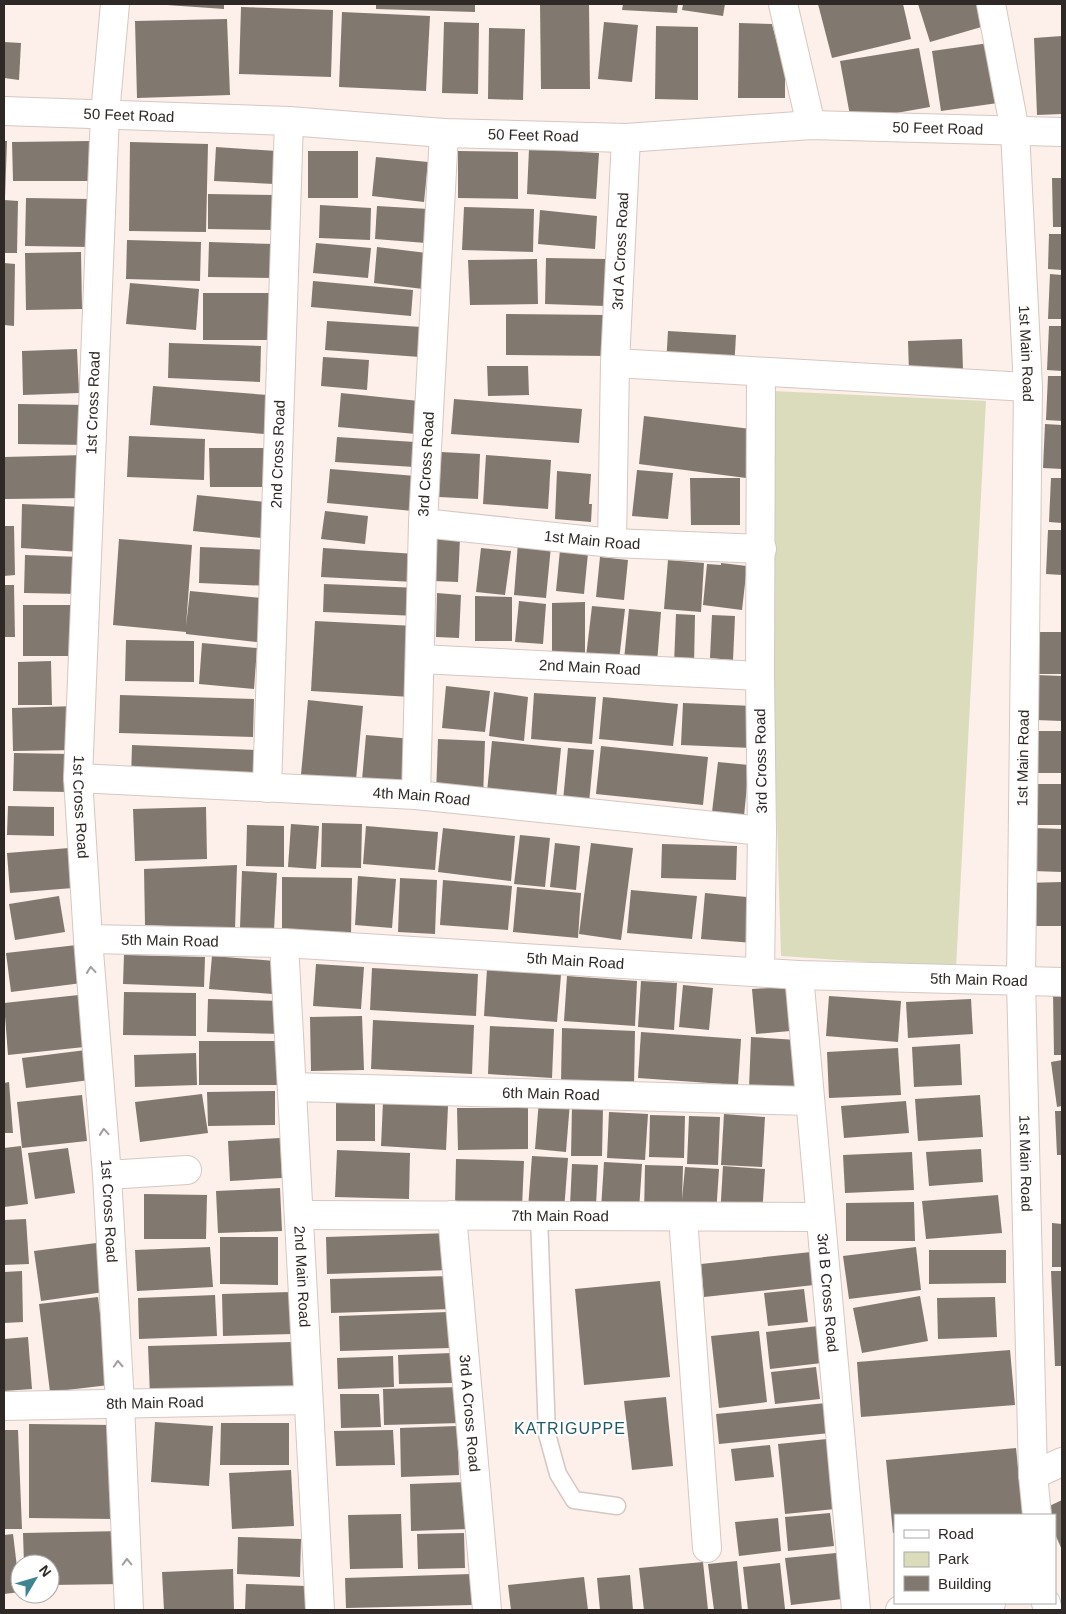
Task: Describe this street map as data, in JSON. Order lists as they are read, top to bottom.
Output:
{
  "streets": {
    "street": [
      "50 Feet Road",
      "3rd A Cross Road",
      "1st Main Road",
      "1st Cross Road",
      "2nd Cross Road",
      "3rd Cross Road",
      "2nd Main Road",
      "4th Main Road",
      "5th Main Road",
      "6th Main Road",
      "7th Main Road",
      "3rd B Cross Road",
      "8th Main Road"
    ]
  },
  "crossings": [
    ["50 Feet Road", "3rd A Cross Road"],
    ["50 Feet Road", "1st Main Road"],
    ["50 Feet Road", "1st Cross Road"],
    ["50 Feet Road", "2nd Cross Road"],
    ["50 Feet Road", "3rd Cross Road"],
    ["3rd A Cross Road", "1st Main Road"],
    ["3rd A Cross Road", "7th Main Road"],
    ["1st Main Road", "3rd Cross Road"],
    ["1st Main Road", "5th Main Road"],
    ["1st Cross Road", "4th Main Road"],
    ["1st Cross Road", "5th Main Road"],
    ["1st Cross Road", "8th Main Road"],
    ["2nd Cross Road", "4th Main Road"],
    ["3rd Cross Road", "2nd Main Road"],
    ["3rd Cross Road", "4th Main Road"],
    ["3rd Cross Road", "5th Main Road"],
    ["2nd Main Road", "5th Main Road"],
    ["2nd Main Road", "6th Main Road"],
    ["2nd Main Road", "7th Main Road"],
    ["2nd Main Road", "8th Main Road"],
    ["5th Main Road", "3rd B Cross Road"],
    ["6th Main Road", "3rd B Cross Road"],
    ["7th Main Road", "3rd B Cross Road"]
  ],
  "one_way": ["1st Cross Road"],
  "districts": ["KATRIGUPPE"],
  "legend": ["Road", "Park", "Building"],
  "north": "top right"
}
